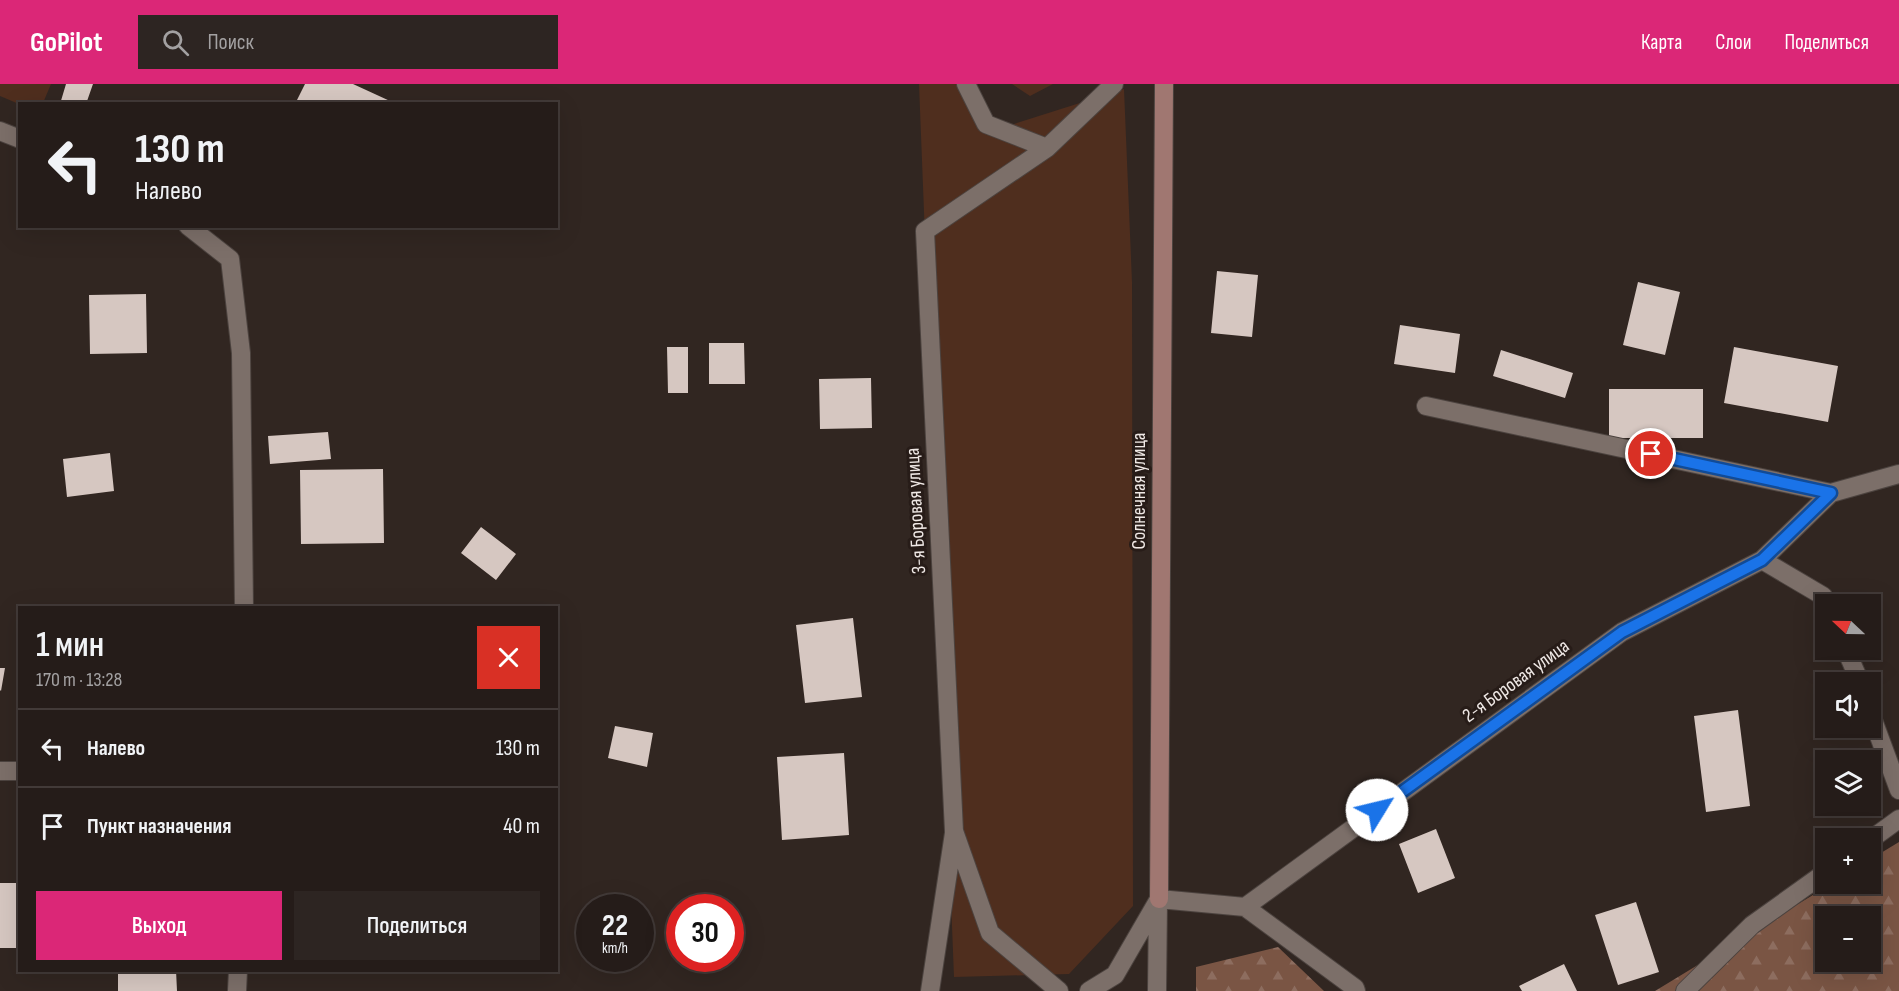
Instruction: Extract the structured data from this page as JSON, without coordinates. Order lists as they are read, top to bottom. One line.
{"streets":{"street":["Солнечная улица","3-я Боровая улица","2-я Боровая улица"]},"north":"left","page":{"header":"GoPilot","search":"Поиск","nav":["Карта","Слои","Поделиться"],"turn":["130 m","Налево"],"map_buttons":["+","−"],"heading":["1 мин","170 m · 13:28"],"list":[{"name":"Налево","value":"130 m"},{"name":"Пункт назначения","value":"40 m"}],"buttons":["Выход","Поделиться"],"speed":"22 km/h","limit":"30"}}
